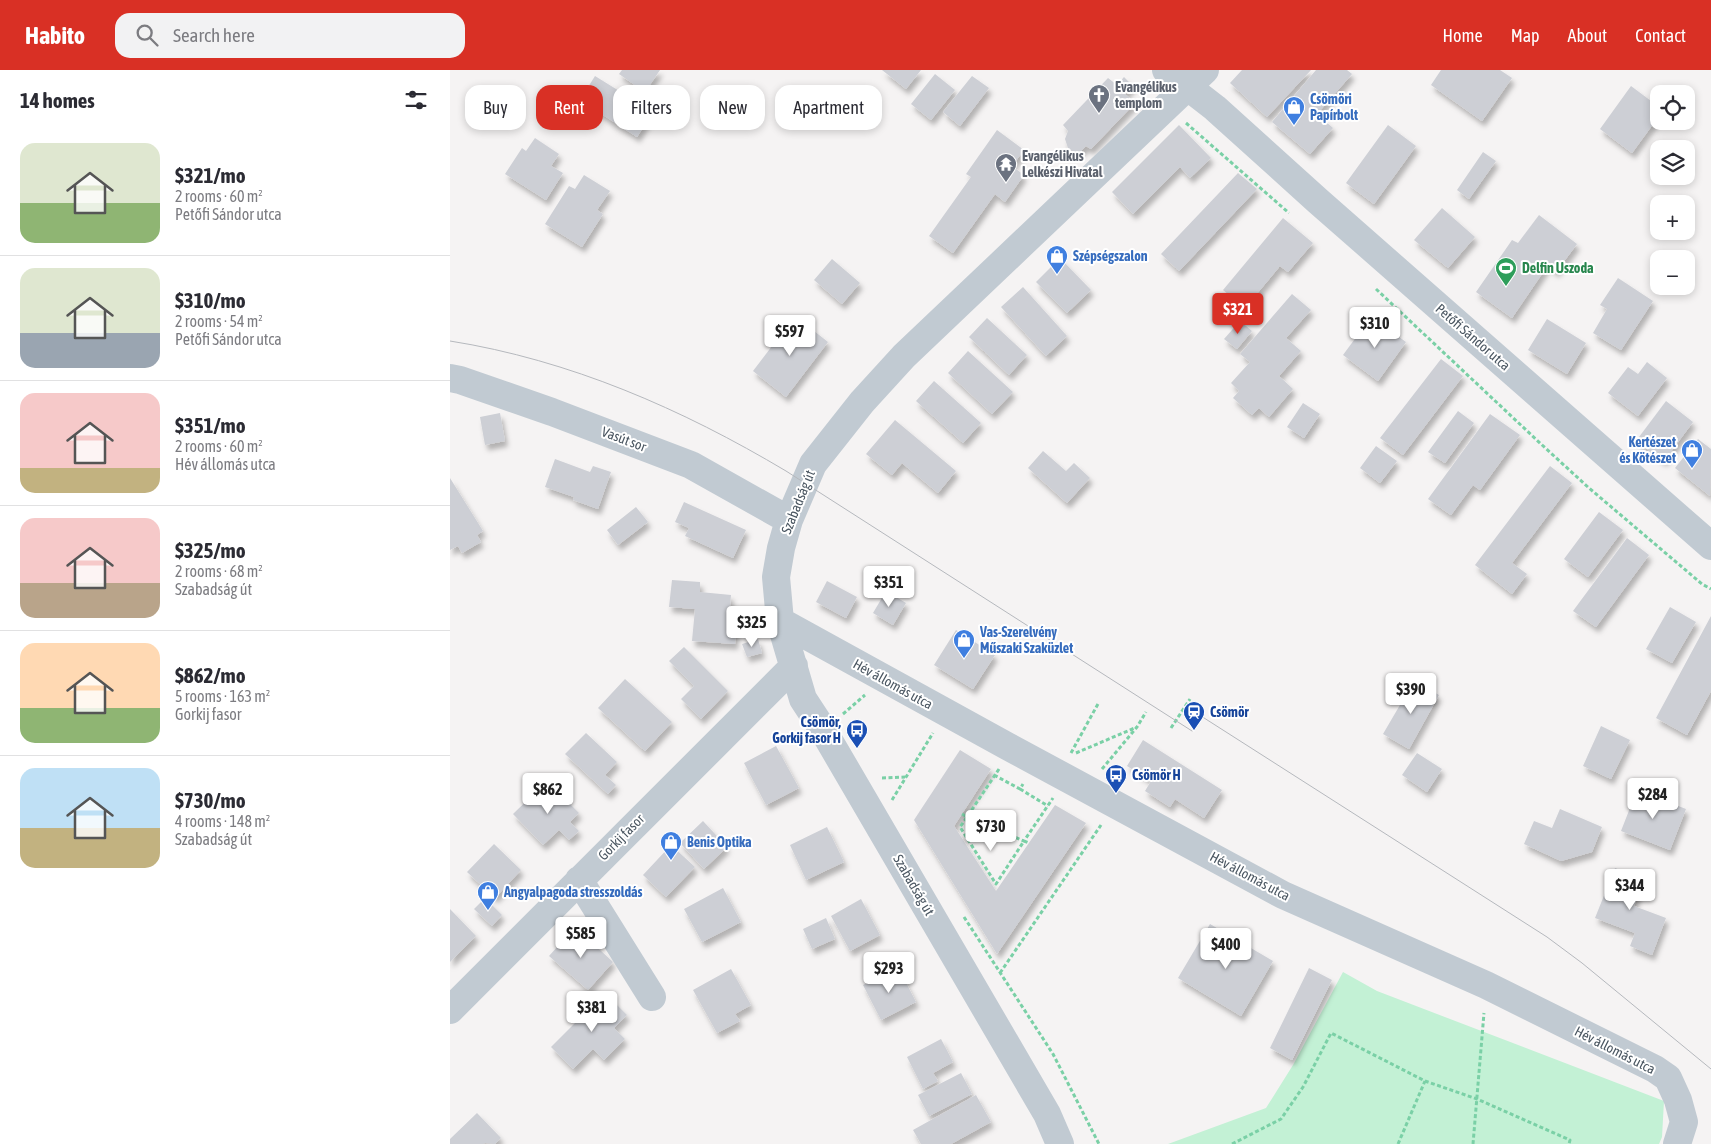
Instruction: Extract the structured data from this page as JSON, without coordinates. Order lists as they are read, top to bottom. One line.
{"streets":{"street":["Petőfi Sándor utca","Vasút sor","Szabadság út","Hév állomás utca","Gorkij fasor"]},"crossings":[["Petőfi Sándor utca","Szabadság út"],["Vasút sor","Szabadság út"],["Szabadság út","Hév állomás utca"],["Szabadság út","Gorkij fasor"]],"places":{"church":["Evangélikus templom"],"shop":["Csömöri Papírbolt","Szépségszalon","Kertészet és Kötészet","Vas-Szerelvény Műszaki Szaküzlet","Benis Optika","Angyalpagoda stresszoldás"],"temple":["Evangélikus Lelkészi Hivatal"],"sports":["Delfin Uszoda"],"station":["Csömör"],"bus stop":["Csömör, Gorkij fasor H","Csömör H"]},"page":{"header":"Habito","search":"Search here","nav":["Home","Map","About","Contact"],"heading":"14 homes","map_buttons":["+","−"],"chip":["Buy","Rent","Filters","New","Apartment"],"list":[{"name":"$321/mo","note":"2 rooms · 60 m² · Petőfi Sándor utca"},{"name":"$310/mo","note":"2 rooms · 54 m² · Petőfi Sándor utca"},{"name":"$351/mo","note":"2 rooms · 60 m² · Hév állomás utca"},{"name":"$325/mo","note":"2 rooms · 68 m² · Szabadság út"},{"name":"$862/mo","note":"5 rooms · 163 m² · Gorkij fasor"},{"name":"$730/mo","note":"4 rooms · 148 m² · Szabadság út"}],"price":["$321","$310","$597","$351","$325","$390","$862","$284","$730","$344","$585","$400","$293","$381"]}}
